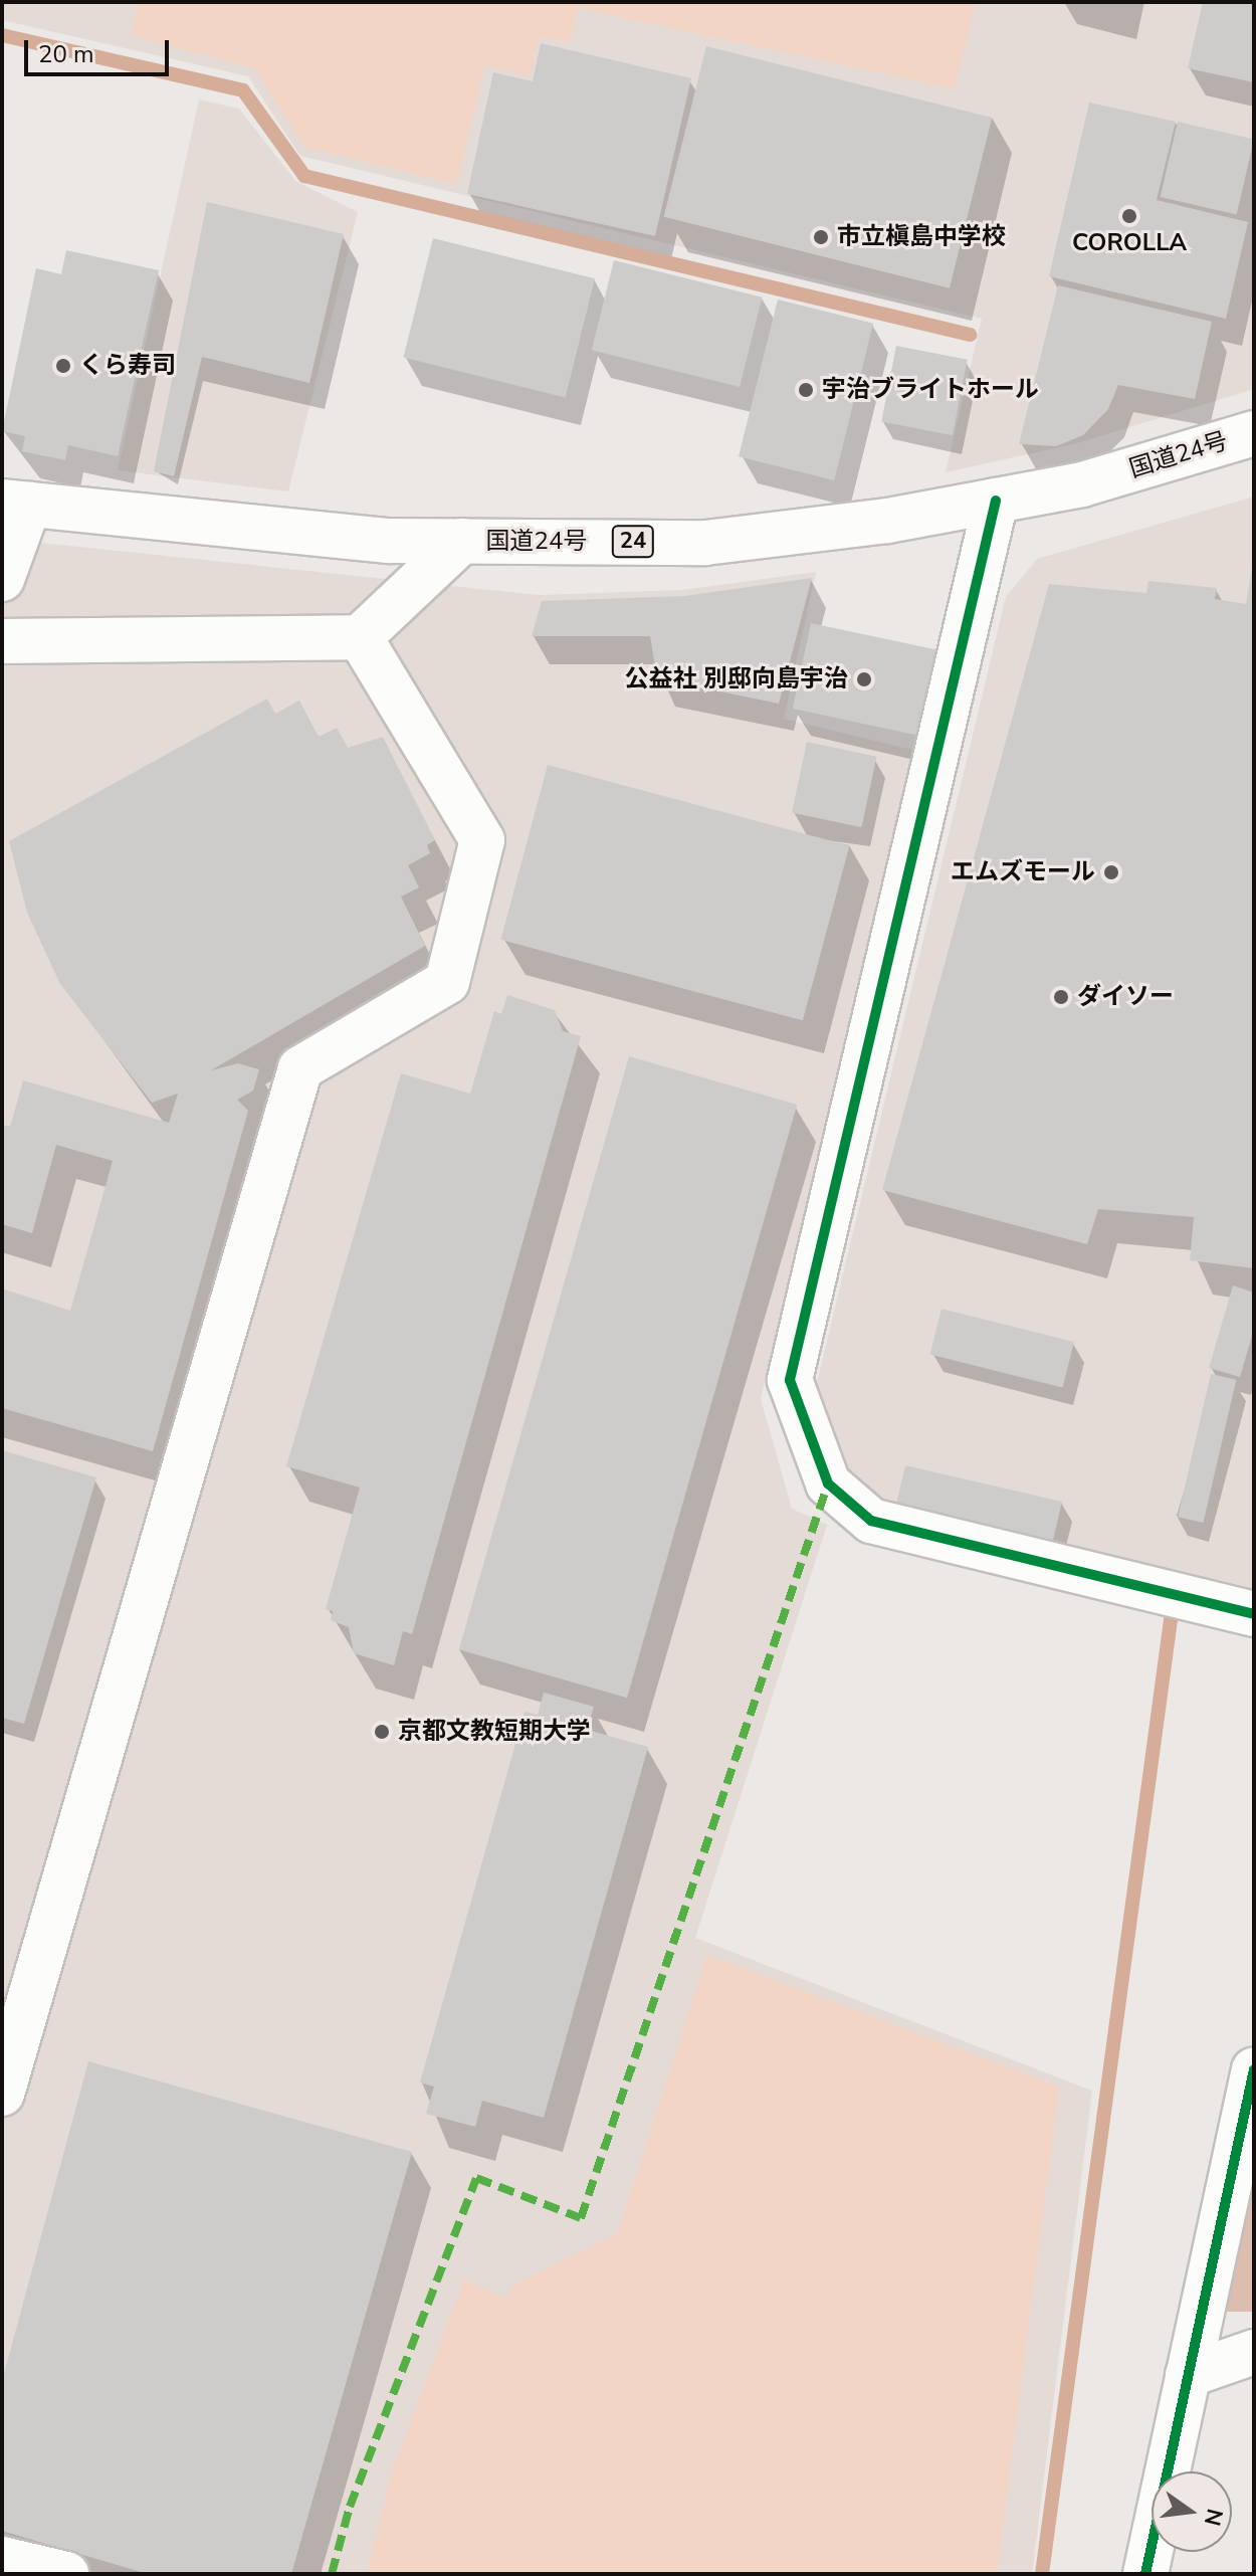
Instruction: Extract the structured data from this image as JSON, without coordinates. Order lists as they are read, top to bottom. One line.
{"streets":{"main road":["国道24号","24"]},"places":["COROLLA","市立槇島中学校","くら寿司","宇治ブライトホール","公益社 別邸向島宇治","エムズモール","ダイソー","京都文教短期大学"],"scale_bar":"20 m","north":"right"}
